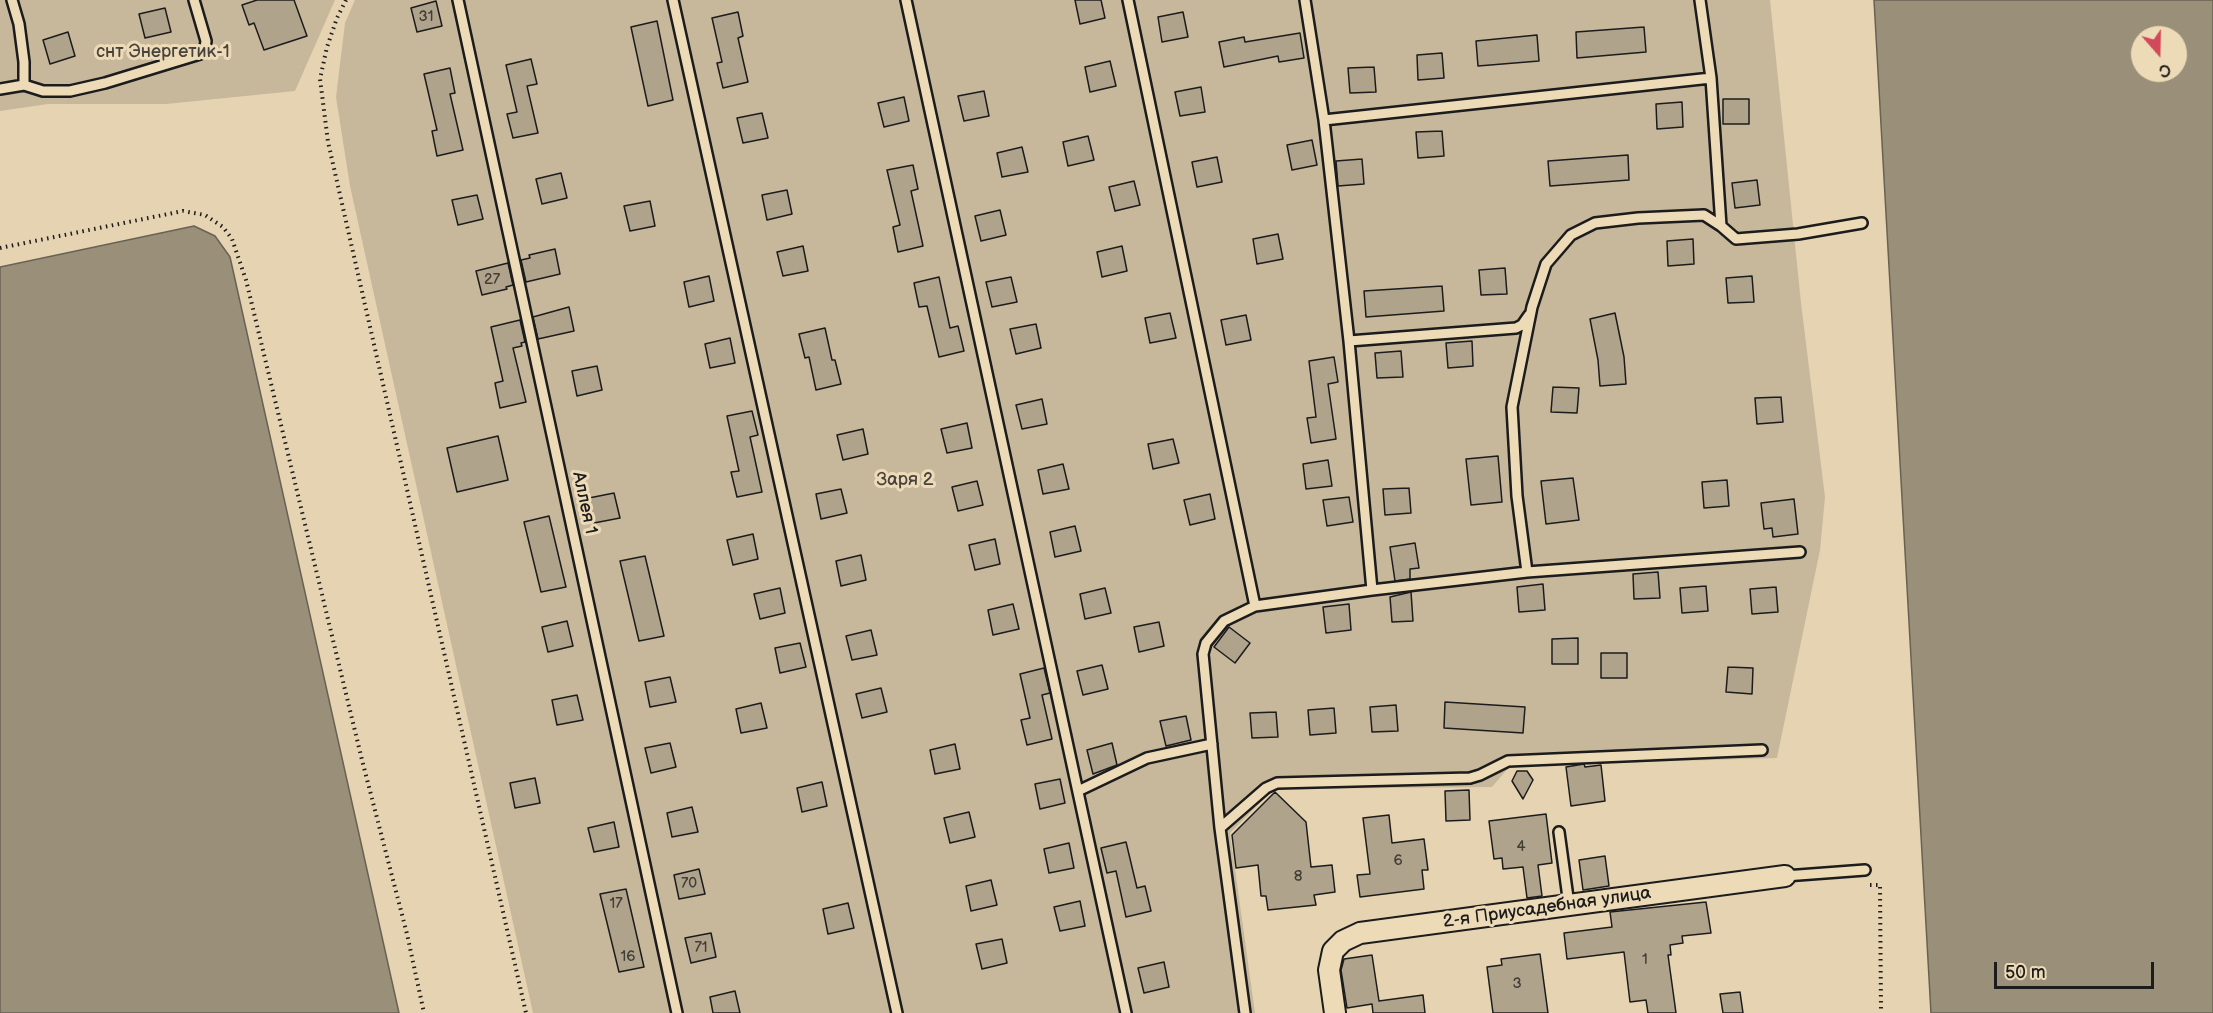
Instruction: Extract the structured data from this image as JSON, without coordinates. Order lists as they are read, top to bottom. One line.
{"streets":{"street":["2-я Приусадебная улица"],"lane":["Аллея 1"]},"parks":["снт Энергетик-1","Заря 2"],"house_numbers":["31","27","4","6","8","70","17","71","16","1","3"],"scale_bar":"50 m","north":"bottom"}
